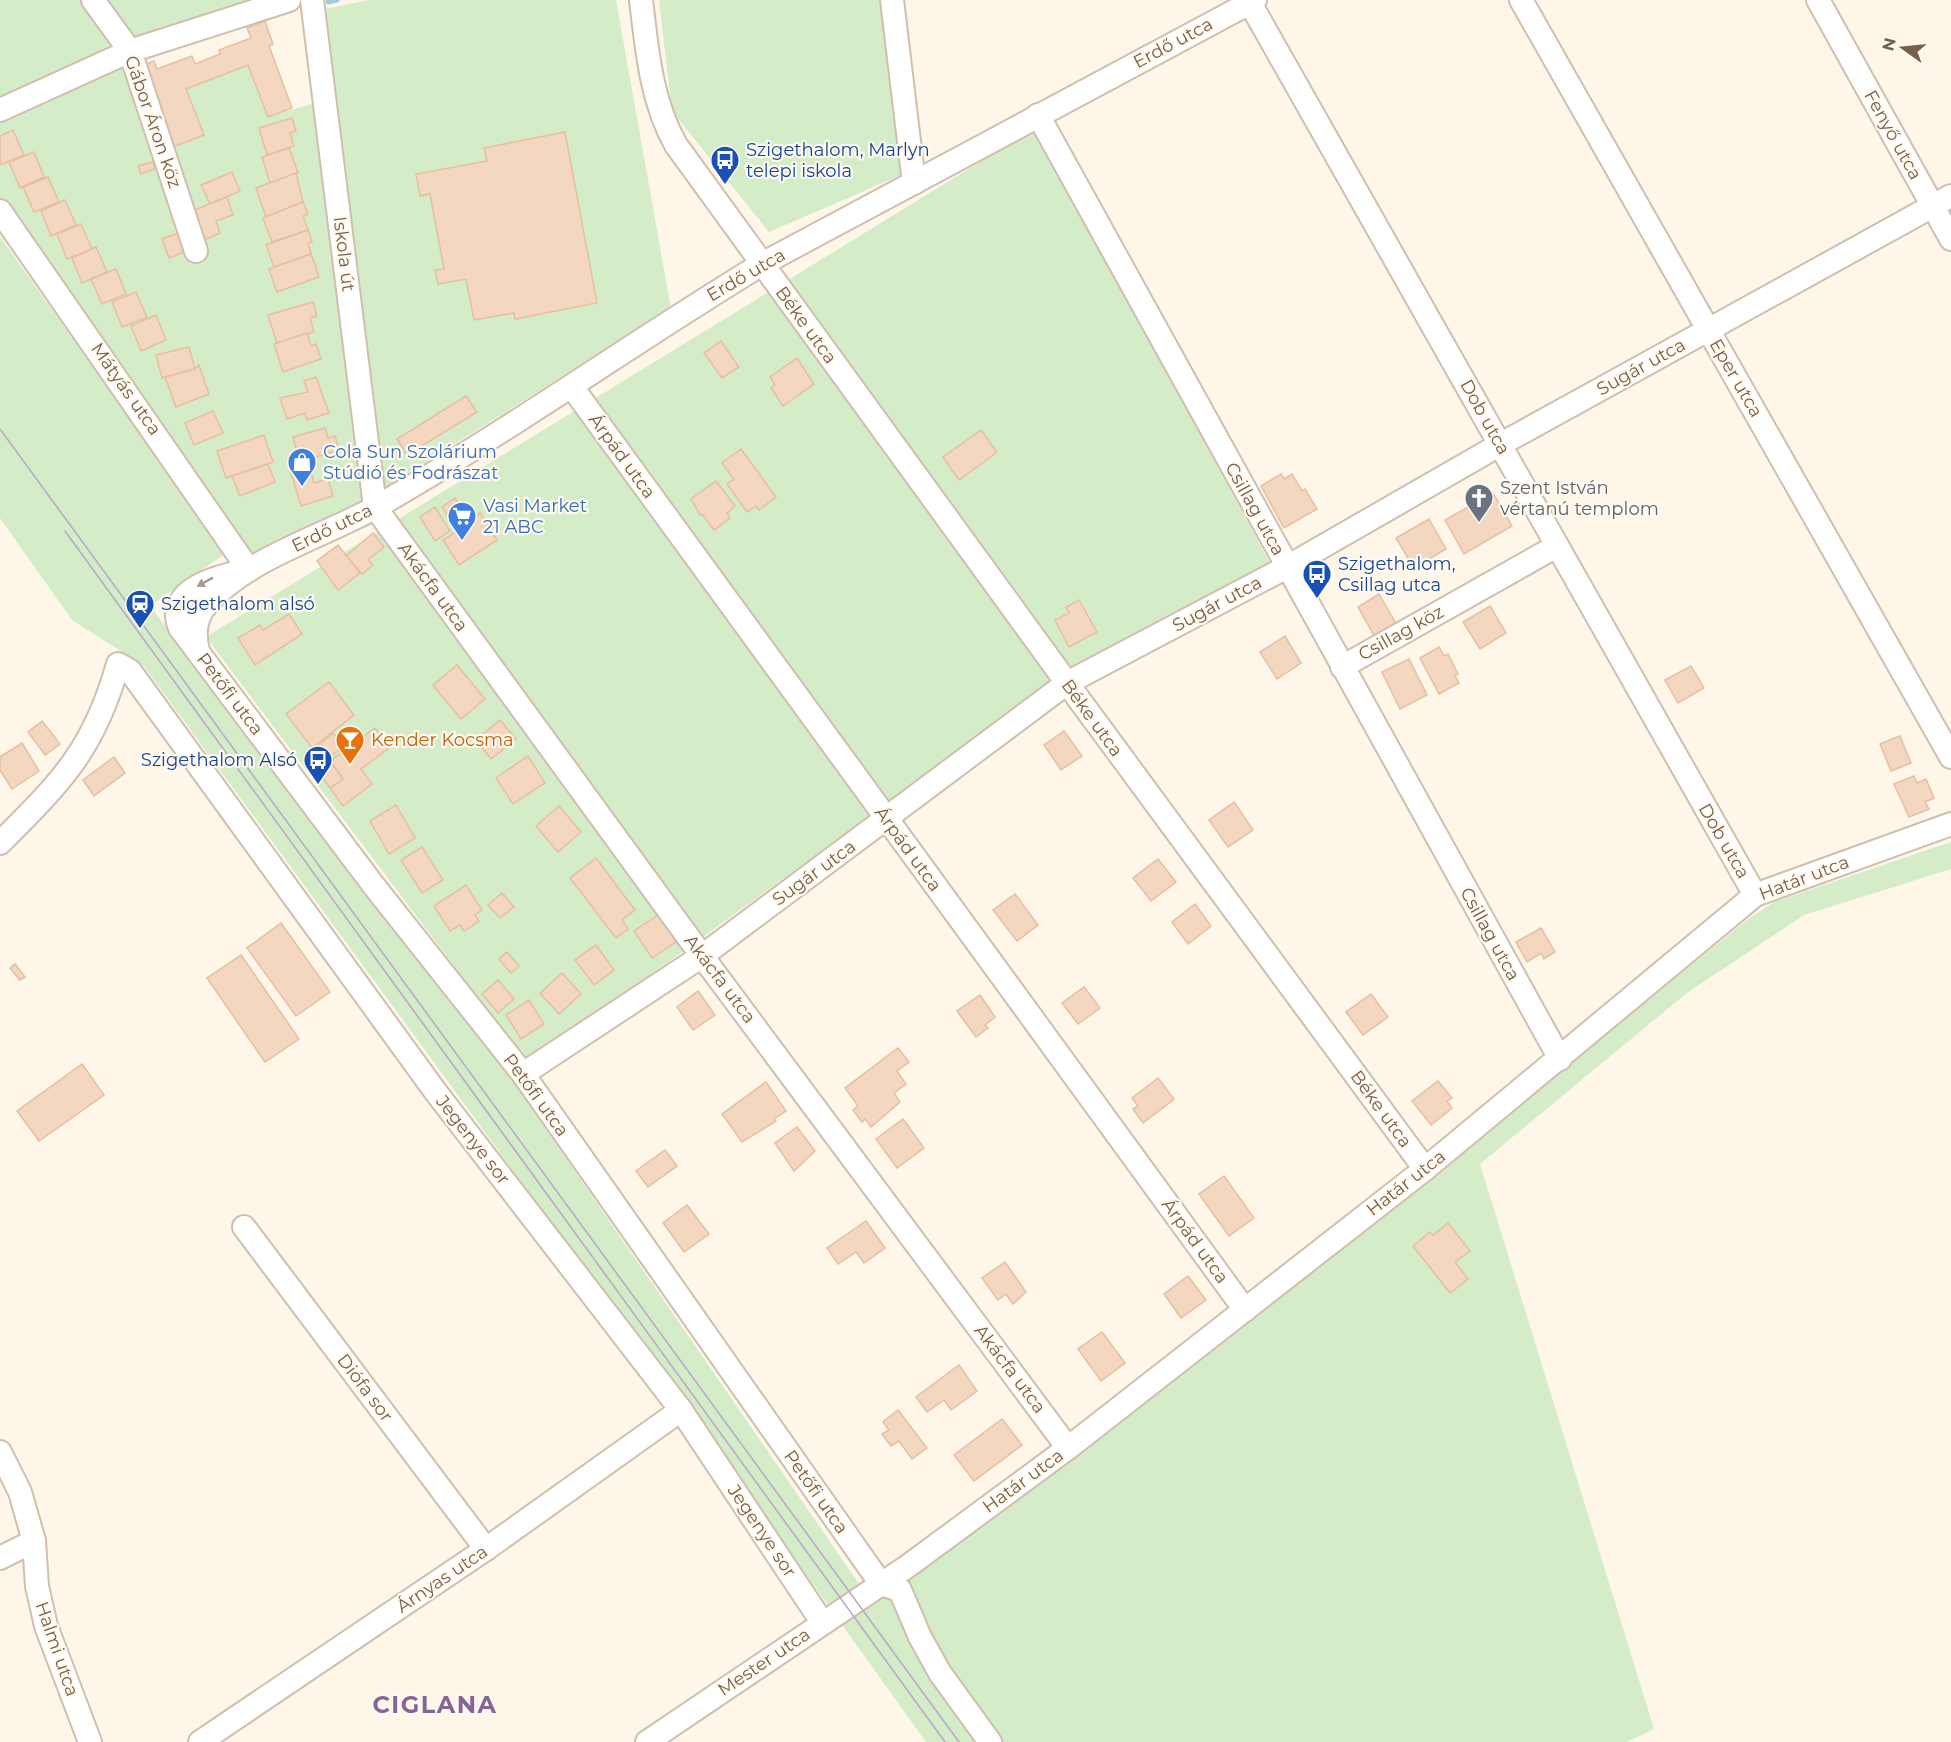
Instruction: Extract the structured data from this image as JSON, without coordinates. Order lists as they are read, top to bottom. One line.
{"streets":{"street":["Erdő utca","Gábor Áron köz","Fenyő utca","Iskola út","Béke utca","Sugár utca","Eper utca","Mátyás utca","Dob utca","Árpád utca","Csillag utca","Akácfa utca","Csillag köz","Petőfi utca","Határ utca","Jegenye sor","Diófa sor","Árnyas utca","Halmi utca","Mester utca"]},"crossings":[["Erdő utca","Iskola út"],["Erdő utca","Béke utca"],["Erdő utca","Mátyás utca"],["Erdő utca","Dob utca"],["Erdő utca","Árpád utca"],["Erdő utca","Csillag utca"],["Erdő utca","Akácfa utca"],["Erdő utca","Petőfi utca"],["Fenyő utca","Sugár utca"],["Iskola út","Akácfa utca"],["Béke utca","Sugár utca"],["Béke utca","Határ utca"],["Sugár utca","Eper utca"],["Sugár utca","Dob utca"],["Sugár utca","Árpád utca"],["Sugár utca","Csillag utca"],["Sugár utca","Akácfa utca"],["Sugár utca","Petőfi utca"],["Dob utca","Csillag köz"],["Dob utca","Határ utca"],["Árpád utca","Határ utca"],["Csillag utca","Csillag köz"],["Csillag utca","Határ utca"],["Akácfa utca","Határ utca"],["Petőfi utca","Határ utca"],["Petőfi utca","Mester utca"],["Határ utca","Mester utca"],["Jegenye sor","Árnyas utca"],["Jegenye sor","Mester utca"],["Diófa sor","Árnyas utca"]],"districts":["CIGLANA"],"places":{"bus stop":["Szigethalom, Marlyn telepi iskola","Szigethalom, Csillag utca","Szigethalom Alsó"],"shop":["Cola Sun Szolárium Stúdió és Fodrászat"],"church":["Szent István vértanú templom"],"supermarket":["Vasi Market 21 ABC"],"station":["Szigethalom alsó"],"bar":["Kender Kocsma"]},"north":"left"}
